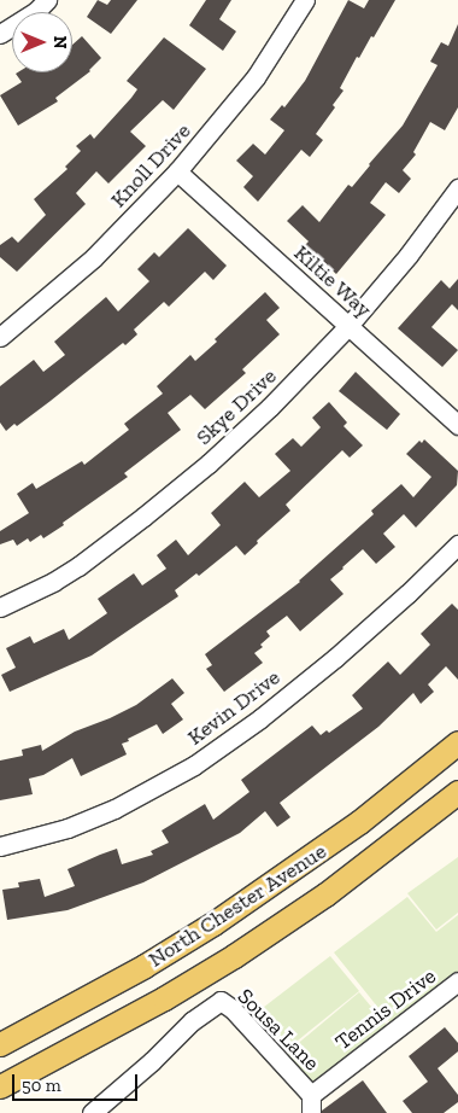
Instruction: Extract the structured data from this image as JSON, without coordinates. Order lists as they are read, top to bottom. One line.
{"streets":{"main road":["North Chester Avenue"],"street":["Knoll Drive","Kiltie Way","Skye Drive","Kevin Drive","Tennis Drive","Sousa Lane"]},"crossings":[["Knoll Drive","Kiltie Way"],["Kiltie Way","Skye Drive"],["Tennis Drive","Sousa Lane"]],"scale_bar":"50 m","north":"right"}
